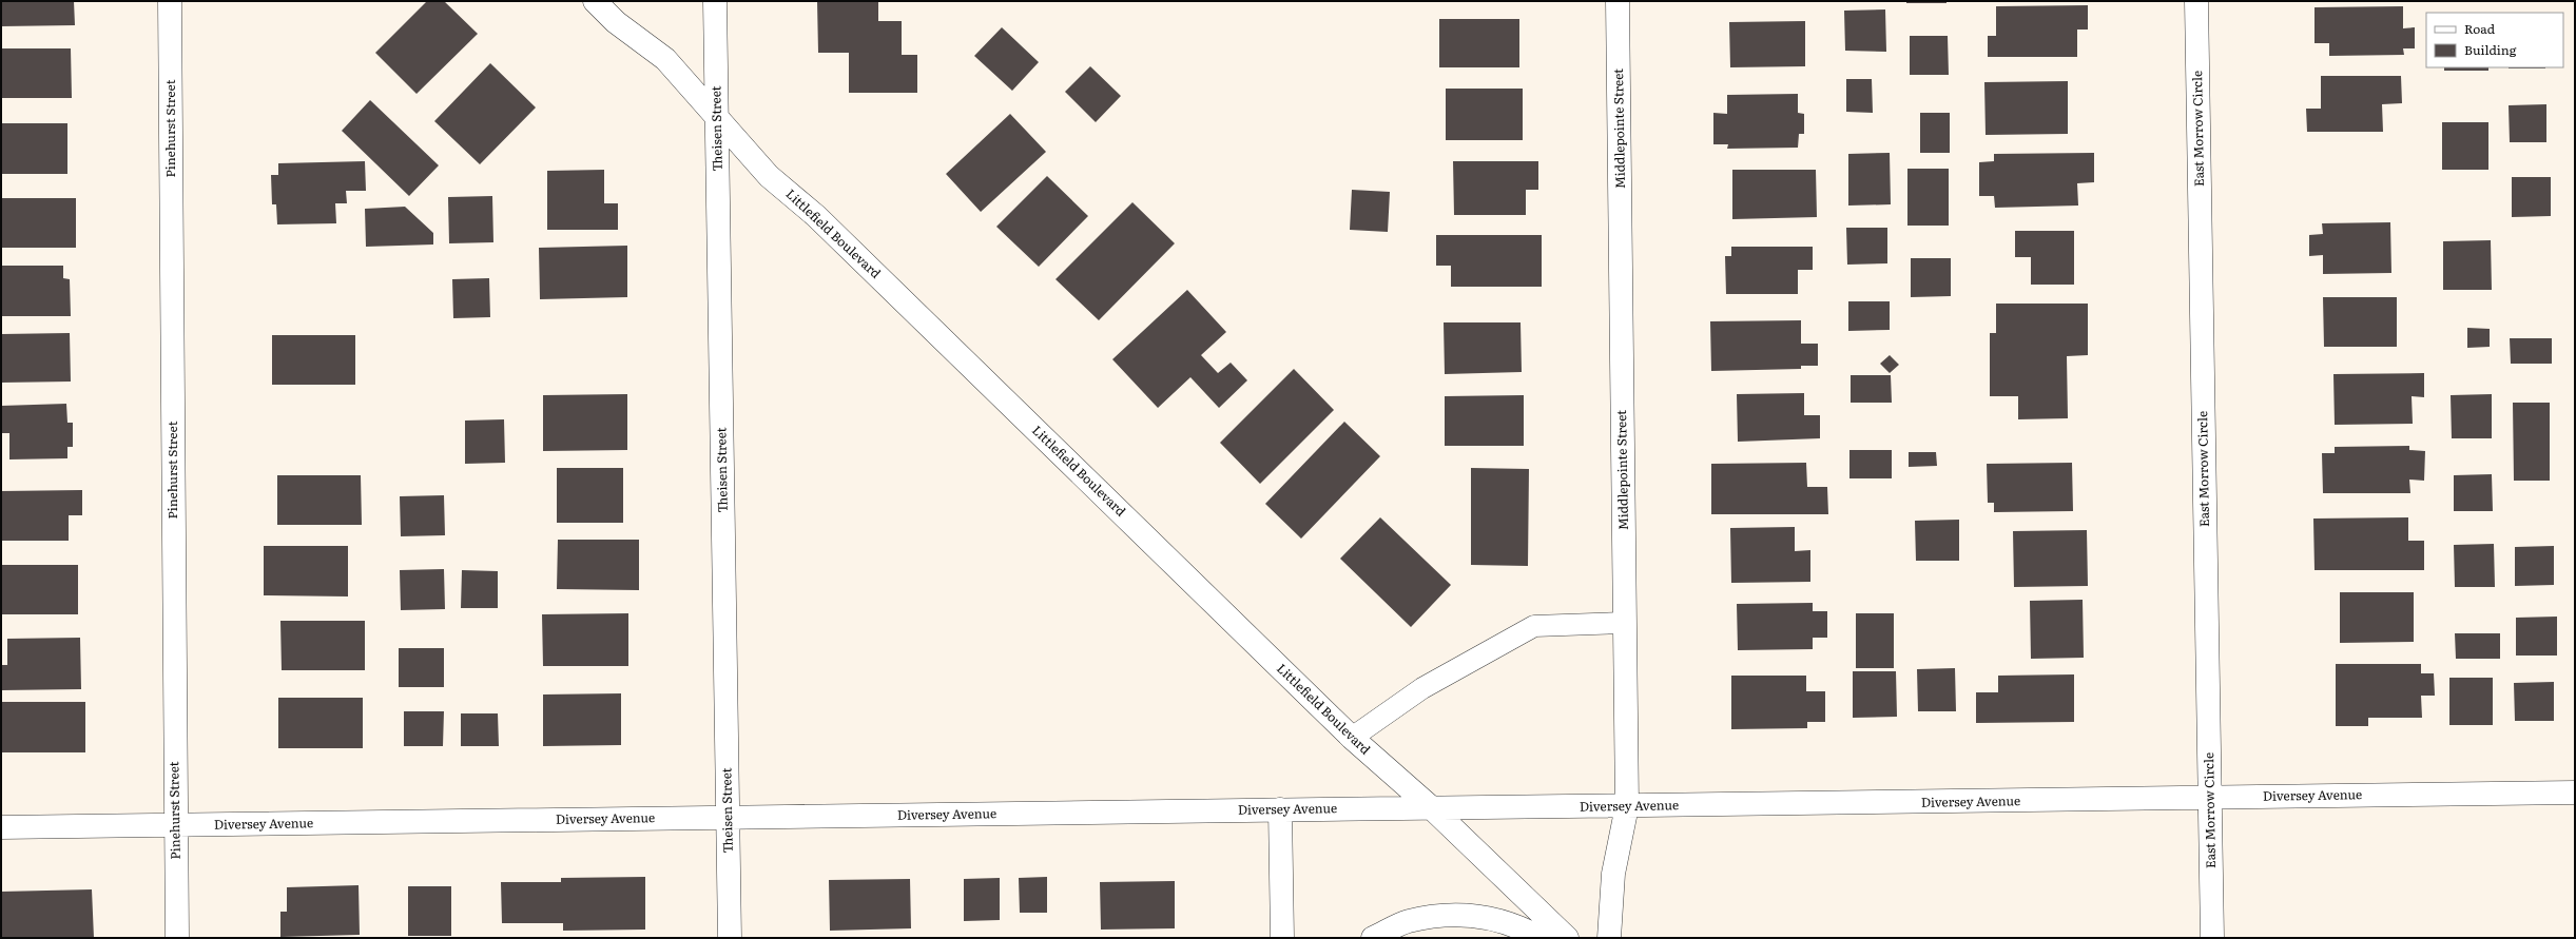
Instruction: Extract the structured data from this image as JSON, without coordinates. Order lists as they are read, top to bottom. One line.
{"streets":{"street":["Pinehurst Street","Theisen Street","Middlepointe Street","East Morrow Circle","Littlefield Boulevard","Diversey Avenue"]},"crossings":[["Pinehurst Street","Diversey Avenue"],["Theisen Street","Littlefield Boulevard"],["Theisen Street","Diversey Avenue"],["Middlepointe Street","Diversey Avenue"],["East Morrow Circle","Diversey Avenue"],["Littlefield Boulevard","Diversey Avenue"]],"legend":["Road","Building"]}
